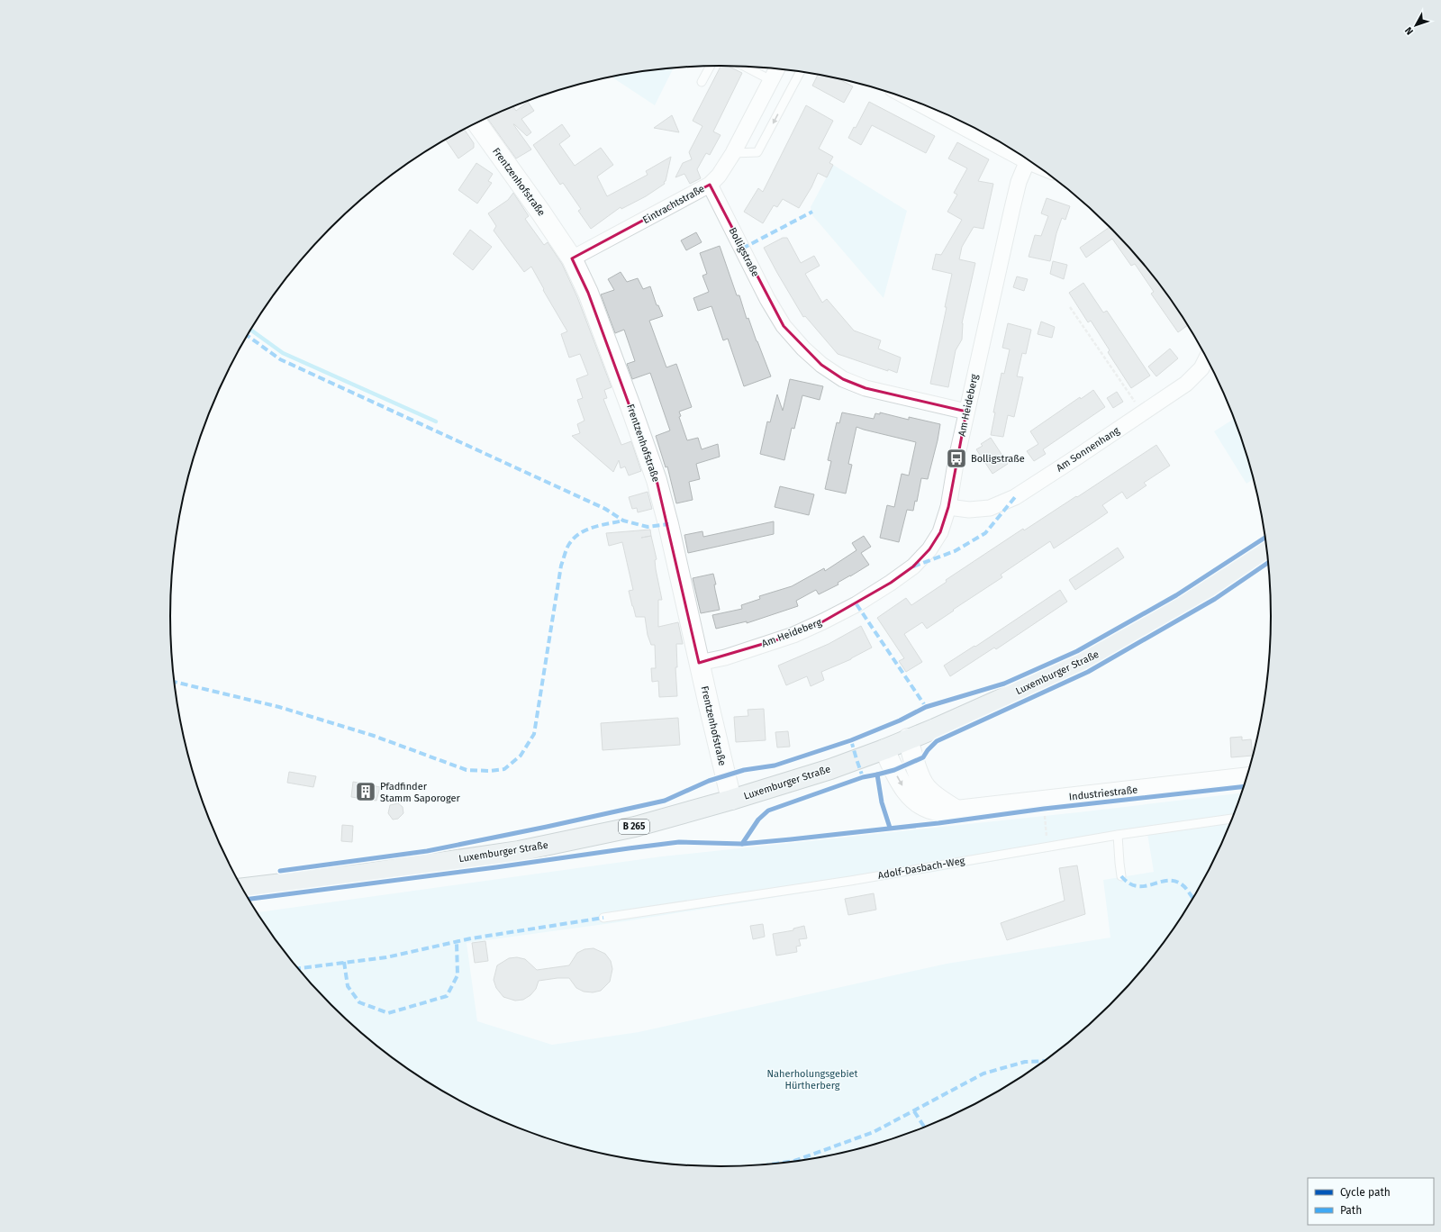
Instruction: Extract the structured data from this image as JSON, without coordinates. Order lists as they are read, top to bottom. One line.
{"streets":{"main road":["Luxemburger Straße","B 265"],"street":["Frentzenhofstraße","Eintrachtstraße","Bolligstraße","Am Heideberg","Am Sonnenhang","Industriestraße"],"lane":["Adolf-Dasbach-Weg"]},"crossings":[["Frentzenhofstraße","Eintrachtstraße"],["Frentzenhofstraße","Am Heideberg"],["Frentzenhofstraße","Luxemburger Straße"],["Eintrachtstraße","Bolligstraße"],["Bolligstraße","Am Heideberg"],["Am Heideberg","Am Sonnenhang"],["Luxemburger Straße","Industriestraße"]],"parks":["Naherholungsgebiet Hürtherberg"],"places":{"bus stop":["Bolligstraße"],"building":["Pfadfinder Stamm Saporoger"]},"legend":["Cycle path","Path"],"north":"bottom left"}
